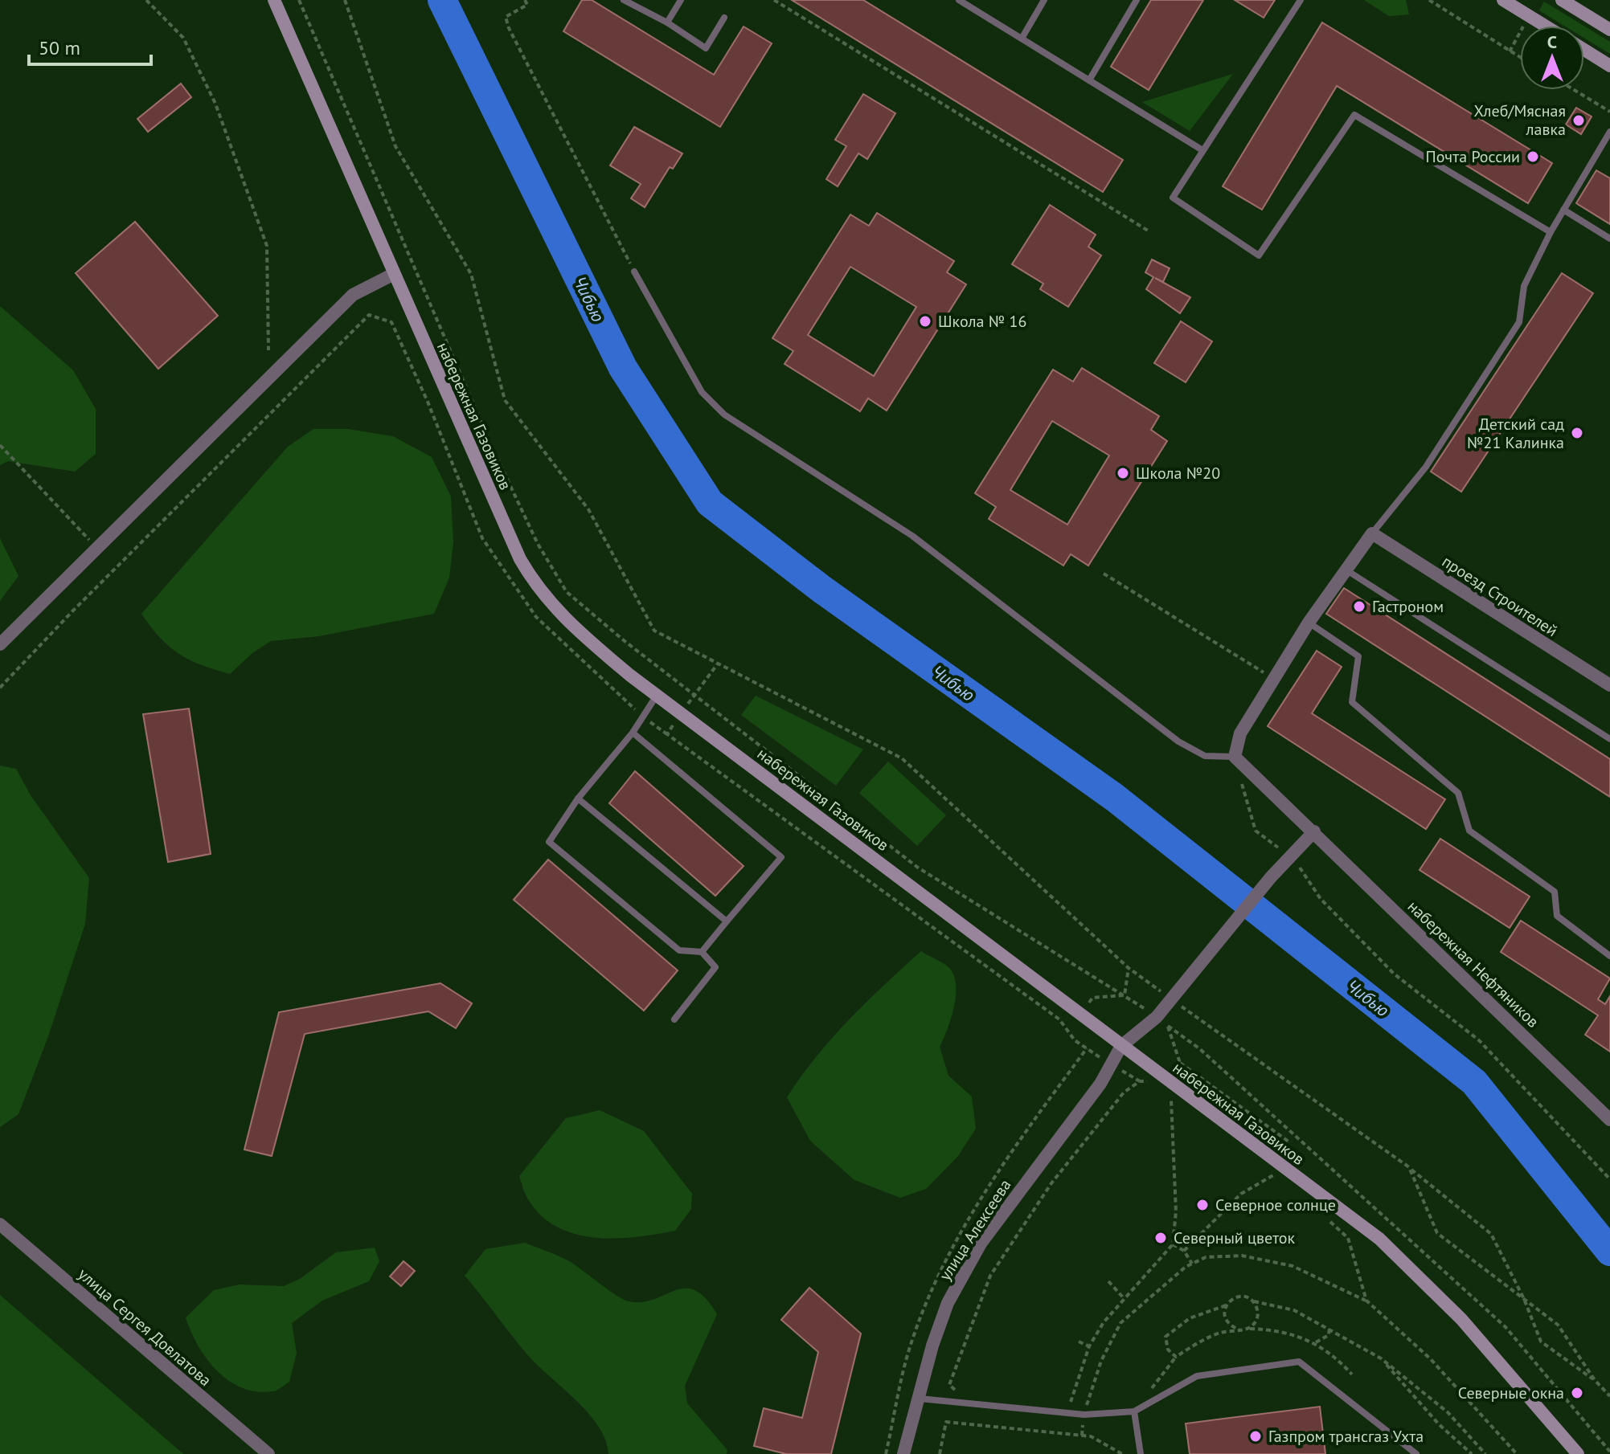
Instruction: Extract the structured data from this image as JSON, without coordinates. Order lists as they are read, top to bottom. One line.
{"streets":{"main road":["набережная Газовиков"],"street":["проезд Строителей","набережная Нефтяников","улица Алексеева","улица Сергея Довлатова"]},"crossings":[["набережная Газовиков","улица Алексеева"]],"water":["Чибью"],"places":["Хлеб/Мясная лавка","Почта России","Школа № 16","Детский сад №21 Калинка","Школа №20","Гастроном","Северное солнце","Северный цветок","Северные окна","Газпром трансгаз Ухта"],"scale_bar":"50 m","north":"top"}
